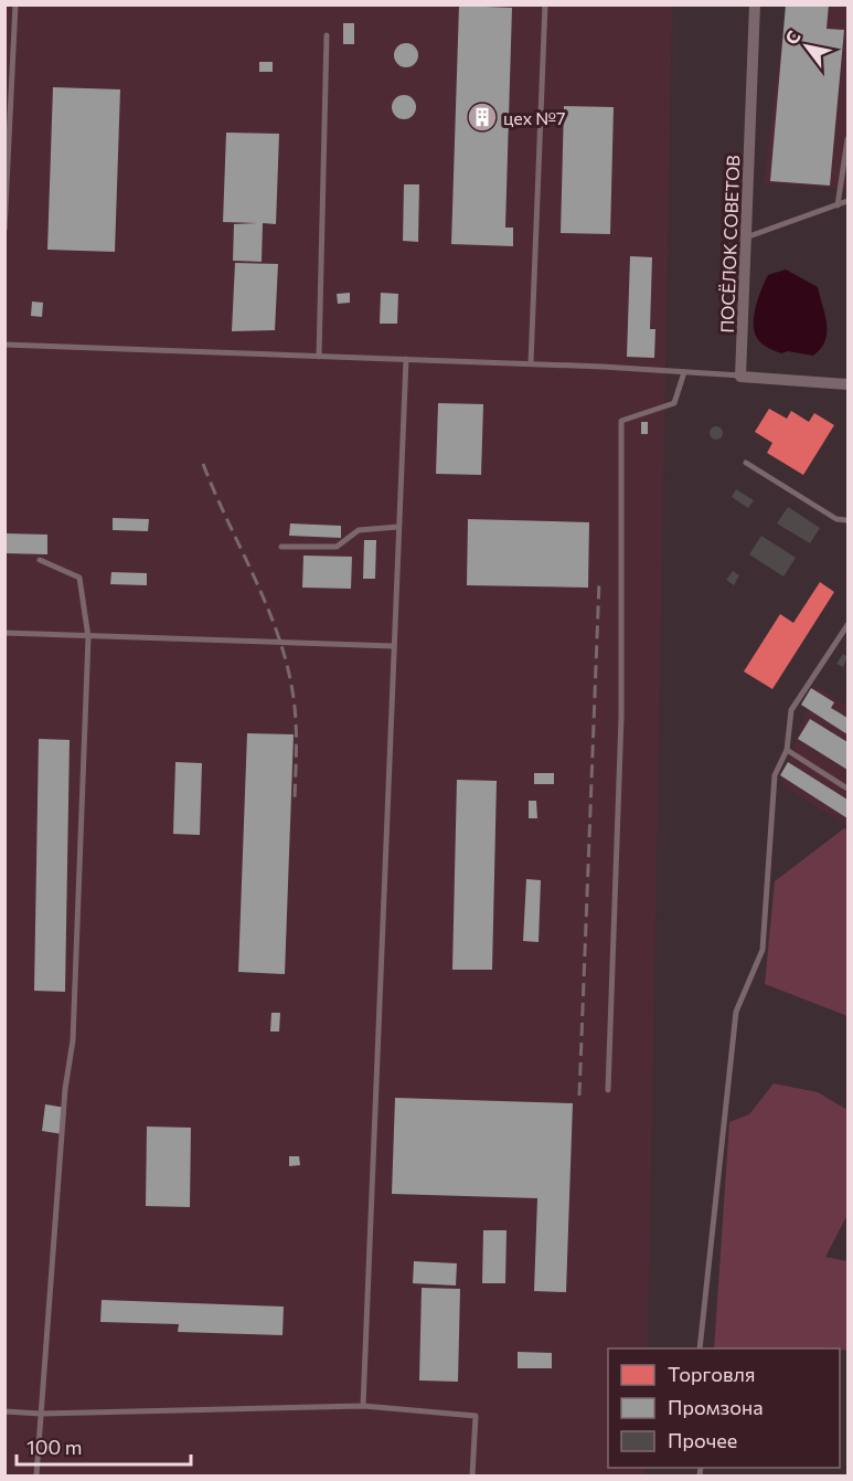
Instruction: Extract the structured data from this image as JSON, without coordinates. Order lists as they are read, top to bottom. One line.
{"streets":{"street":["ПОСЁЛОК СОВЕТОВ"]},"places":{"building":["цех №7"]},"legend":["Торговля","Промзона","Прочее"],"scale_bar":"100 m","north":"top left"}
